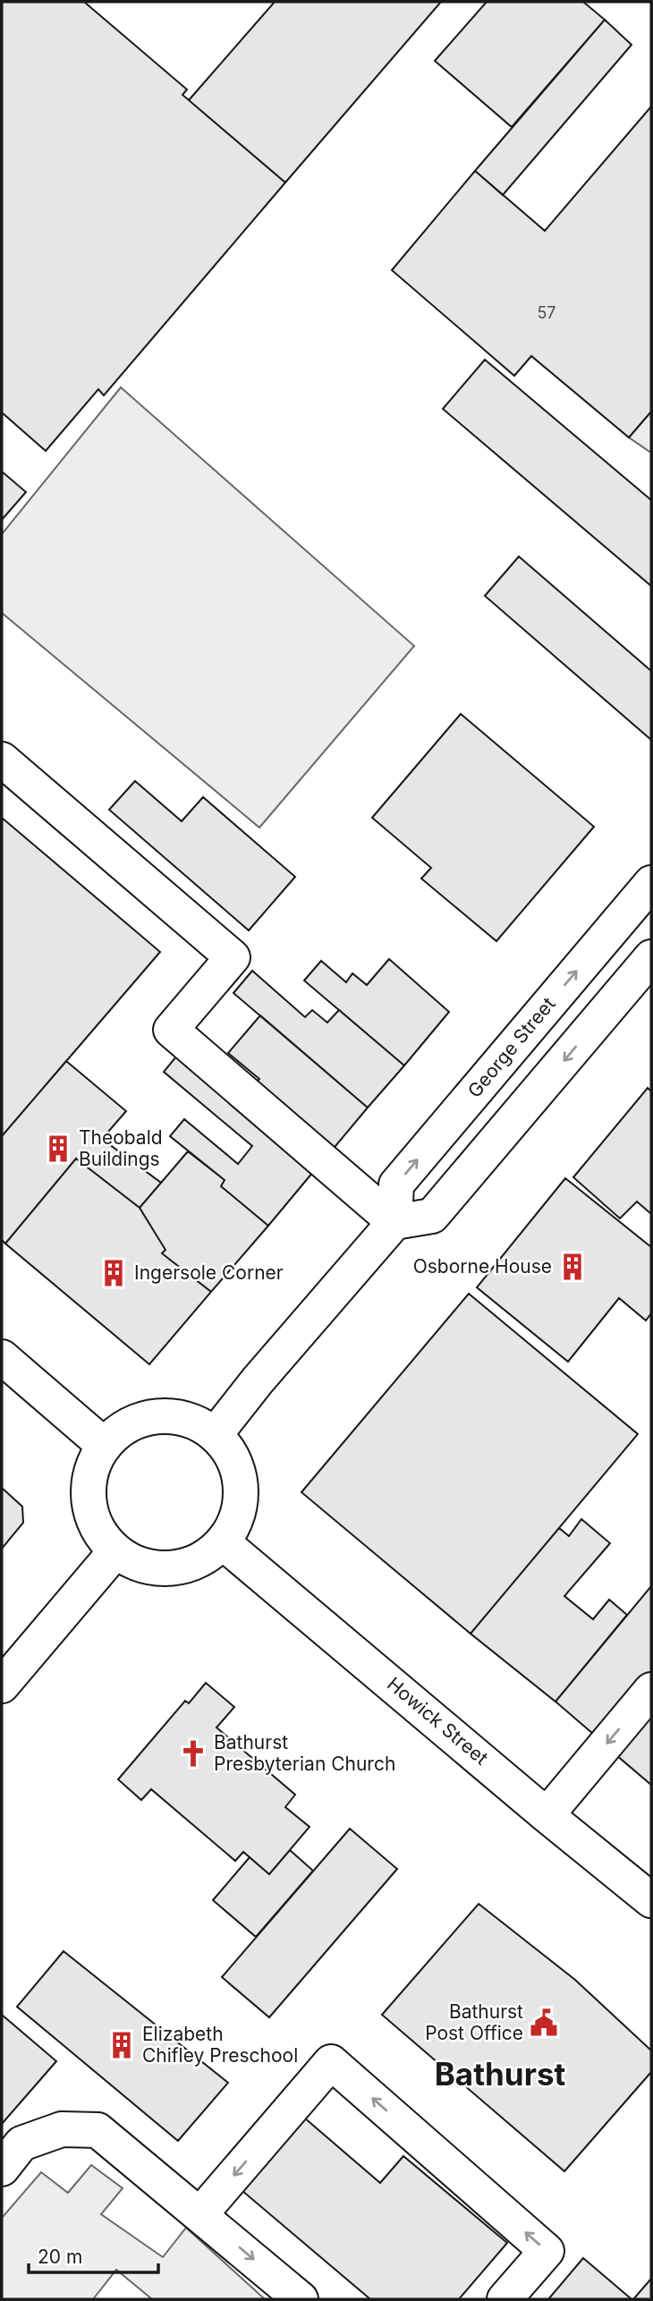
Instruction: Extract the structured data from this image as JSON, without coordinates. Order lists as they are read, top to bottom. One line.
{"streets":{"street":["George Street","Howick Street"]},"districts":["Bathurst"],"places":{"building":["Theobald Buildings","Osborne House","Ingersole Corner","Elizabeth Chifley Preschool"],"church":["Bathurst Presbyterian Church"],"public building":["Bathurst Post Office"]},"house_numbers":["57"],"scale_bar":"20 m"}
